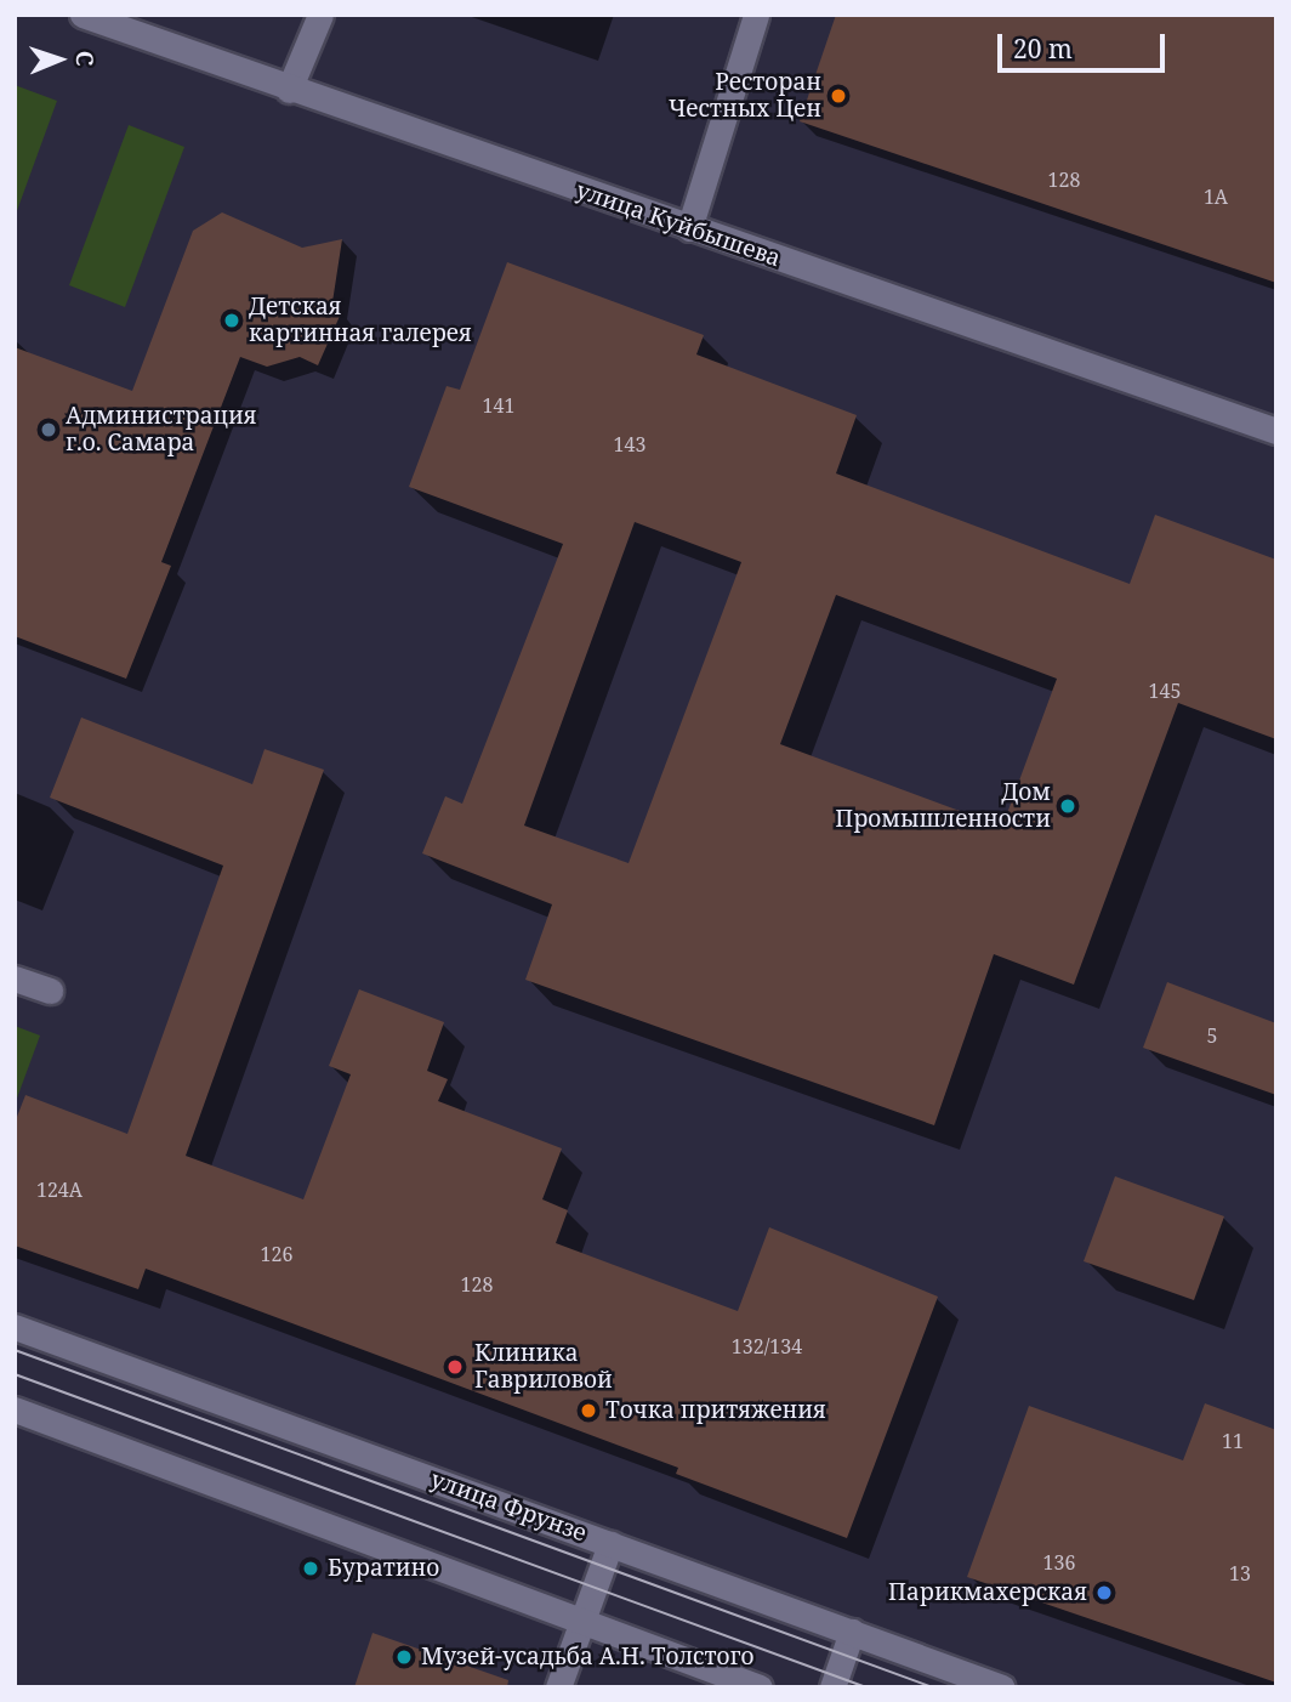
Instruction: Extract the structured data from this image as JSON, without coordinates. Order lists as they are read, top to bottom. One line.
{"streets":{"main road":["улица Куйбышева","улица Фрунзе"]},"places":["Ресторан Честных Цен","Детская картинная галерея","Администрация г.о. Самара","Дом Промышленности","Клиника Гавриловой","Точка притяжения","Буратино","Парикмахерская","Музей-усадьба А.Н. Толстого"],"house_numbers":["128","1А","141","143","145","5","124А","126","128","132/134","11","136","13"],"scale_bar":"20 m","north":"right"}
